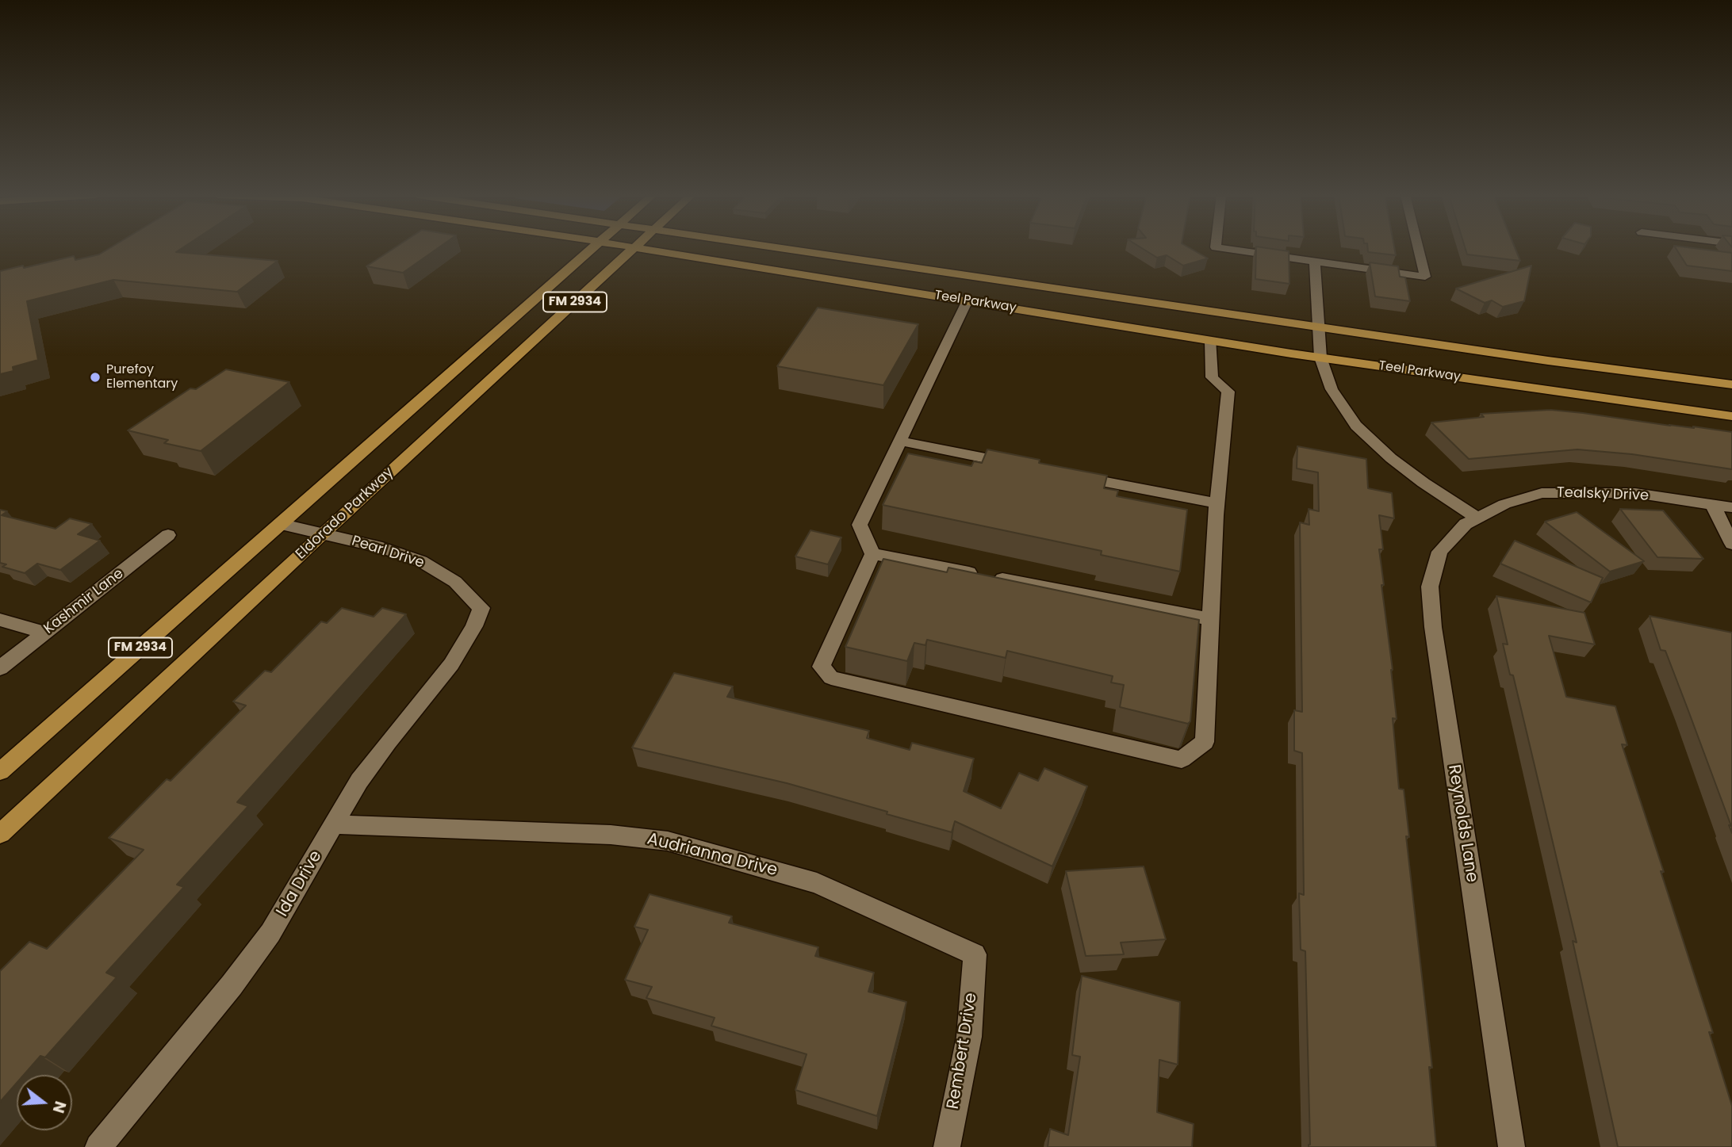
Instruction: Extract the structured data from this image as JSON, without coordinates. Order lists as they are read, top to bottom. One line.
{"streets":{"main road":["FM 2934","Teel Parkway","Eldorado Parkway"],"street":["Tealsky Drive","Pearl Drive","Kashmir Lane","Reynolds Lane","Audrianna Drive","Ida Drive","Rembert Drive"]},"crossings":[["FM 2934","Pearl Drive"],["Tealsky Drive","Reynolds Lane"],["Eldorado Parkway","Pearl Drive"],["Pearl Drive","Ida Drive"],["Audrianna Drive","Ida Drive"],["Audrianna Drive","Rembert Drive"]],"places":["Purefoy Elementary"],"north":"right"}
